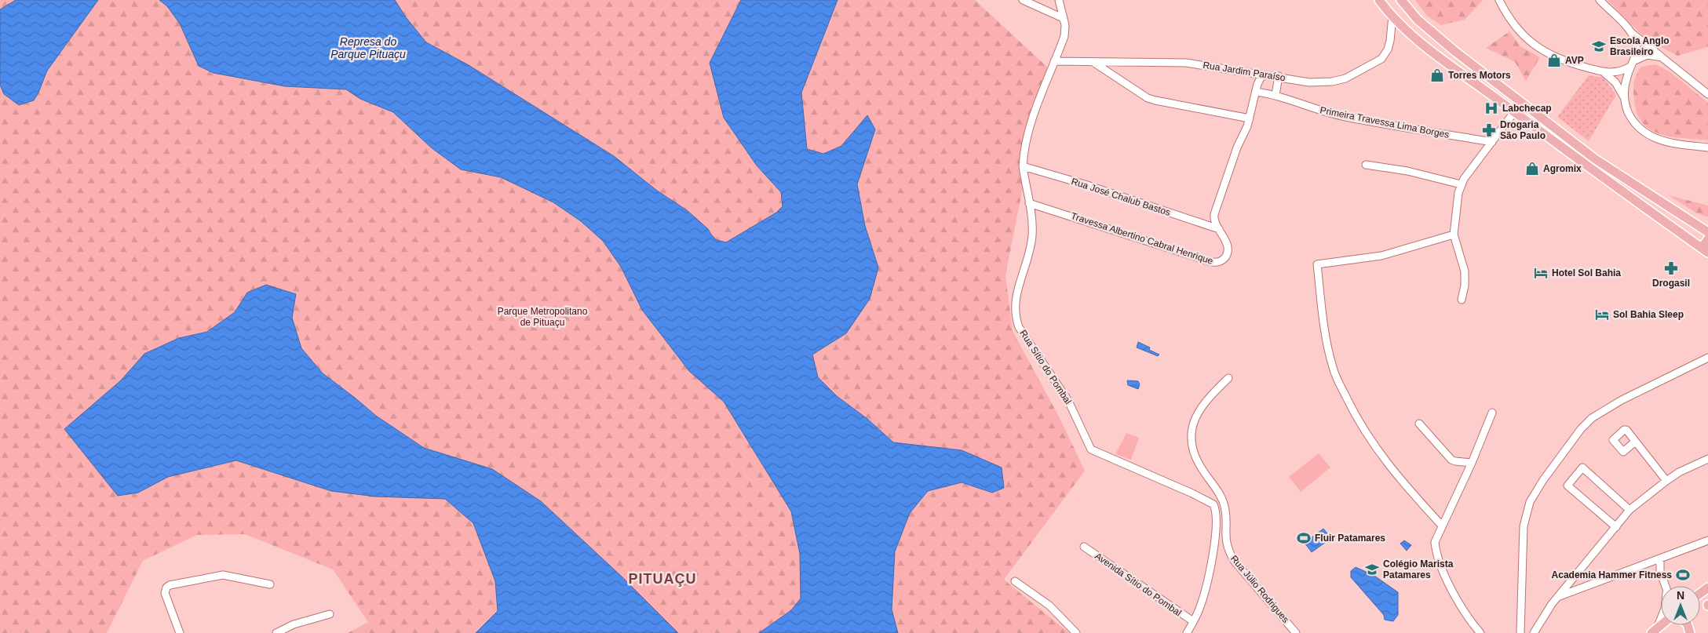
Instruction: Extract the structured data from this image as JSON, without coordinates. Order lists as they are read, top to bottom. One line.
{"streets":{"street":["Rua Jardim Paraíso","Primeira Travessa Lima Borges","Rua José Chalub Bastos","Travessa Albertino Cabral Henrique","Rua Sítio do Pombal","Avenida Sítio do Pombal","Rua Júlio Rodrigues"]},"crossings":[["Rua Jardim Paraíso","Rua Sítio do Pombal"],["Rua José Chalub Bastos","Travessa Albertino Cabral Henrique"],["Rua José Chalub Bastos","Rua Sítio do Pombal"],["Travessa Albertino Cabral Henrique","Rua Sítio do Pombal"],["Rua Sítio do Pombal","Avenida Sítio do Pombal"]],"districts":["PITUAÇU"],"water":["Represa do Parque Pituaçu"],"parks":["Parque Metropolitano de Pituaçu"],"places":{"school or university":["Escola Anglo Brasileiro","Colégio Marista Patamares"],"shop":["AVP","Torres Motors","Agromix"],"hospital":["Labchecap"],"pharmacy":["Drogaria São Paulo","Drogasil"],"hotel":["Hotel Sol Bahia","Sol Bahia Sleep"],"sports":["Fluir Patamares","Academia Hammer Fitness"]},"north":"top"}
